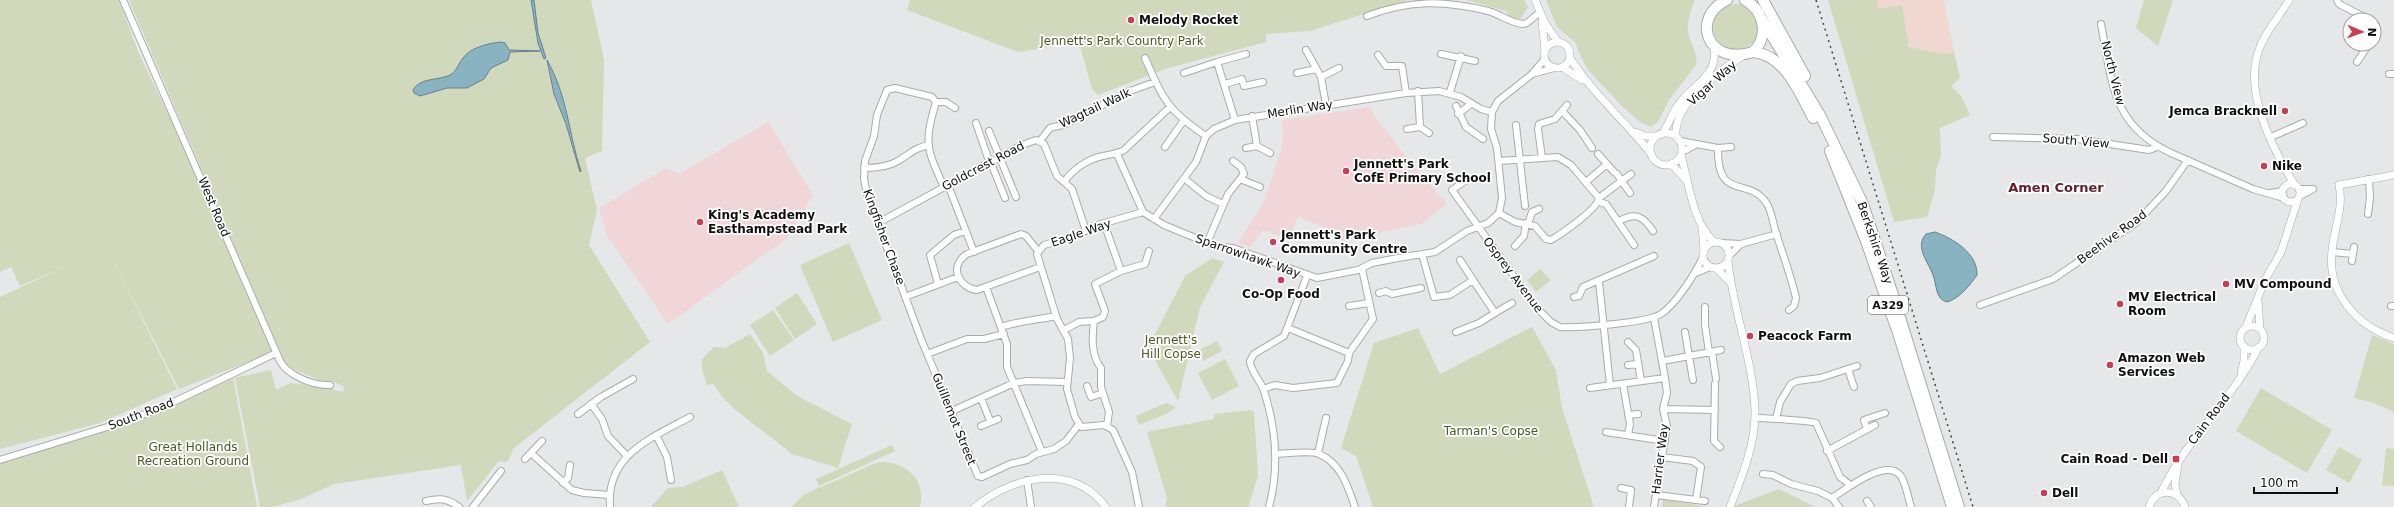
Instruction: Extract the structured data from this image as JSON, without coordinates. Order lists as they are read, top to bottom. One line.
{"streets":{"highway":["Berkshire Way","A329"],"street":["North View","Vigar Way","Wagtail Walk","Merlin Way","South View","Goldcrest Road","West Road","Eagle Way","Kingfisher Chase","Beehive Road","Sparrowhawk Way","Osprey Avenue","South Road","Guillemot Street","Cain Road","Harrier Way"]},"crossings":[["North View","South View"],["North View","Beehive Road"],["Vigar Way","Berkshire Way"],["Vigar Way","A329"],["Wagtail Walk","Goldcrest Road"],["Goldcrest Road","Eagle Way"],["Goldcrest Road","Kingfisher Chase"],["West Road","South Road"],["Eagle Way","Sparrowhawk Way"],["Eagle Way","Guillemot Street"],["Kingfisher Chase","Guillemot Street"],["Berkshire Way","A329"],["Sparrowhawk Way","Osprey Avenue"],["Osprey Avenue","Harrier Way"]],"districts":["Amen Corner"],"parks":["Jennett's Park Country Park","Jennett's Hill Copse","Tarman's Copse","Great Hollands Recreation Ground"],"places":{"other":["Melody Rocket","Jemca Bracknell","Nike","Jennett's Park CofE Primary School","King's Academy Easthampstead Park","Jennett's Park Community Centre","Co-Op Food","MV Compound","MV Electrical Room","Peacock Farm","Amazon Web Services","Dell"],"transit":["Cain Road - Dell"]},"scale_bar":"100 m","north":"right"}
